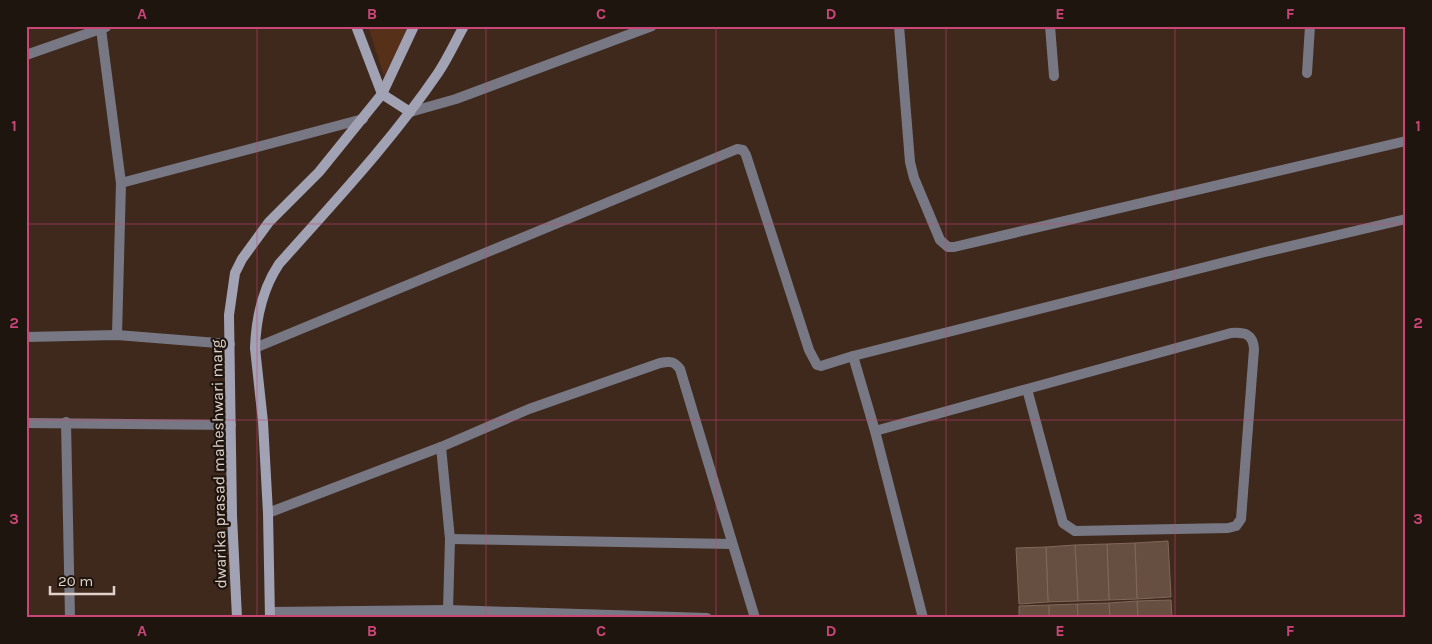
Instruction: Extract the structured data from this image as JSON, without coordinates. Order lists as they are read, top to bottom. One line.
{"streets":{"street":["dwarika prasad maheshwari marg"]},"scale_bar":"20 m","grid":{"columns":["A","B","C","D","E","F"],"rows":["1","2","3"]}}
